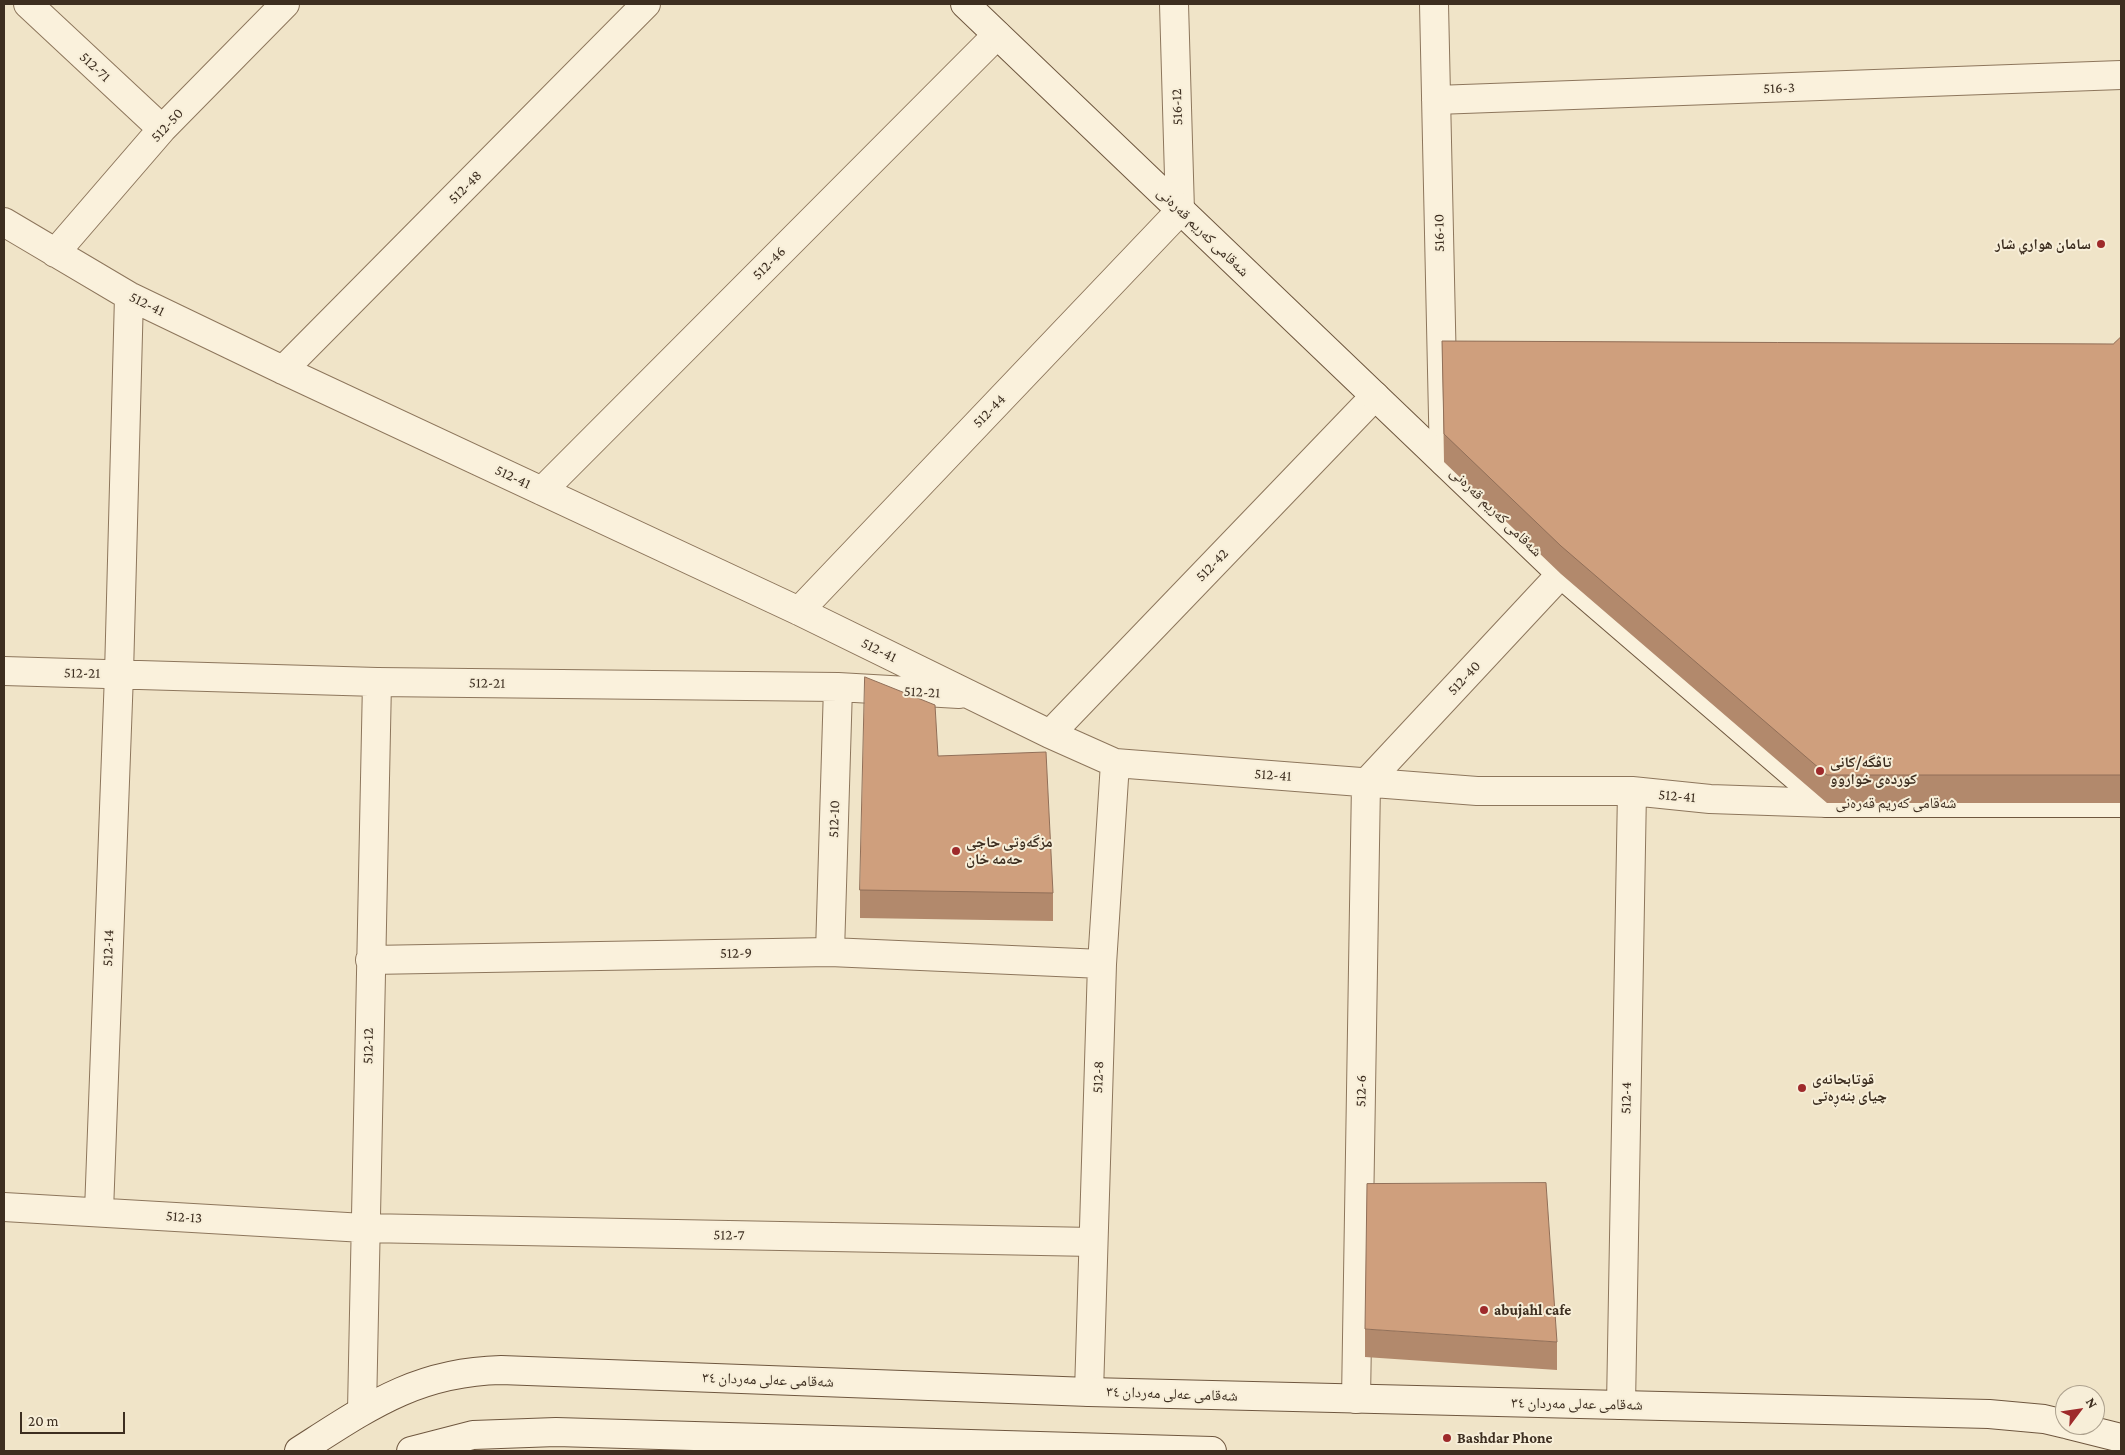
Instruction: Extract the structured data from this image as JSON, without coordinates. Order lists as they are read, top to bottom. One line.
{"streets":{"street":["512-71","516-3","516-12","512-50","512-48","شەقامی کەریم قەرەنی","516-10","512-46","512-41","512-44","512-42","512-21","512-40","512-10","512-14","512-9","512-12","512-8","512-6","512-4","512-13","512-7","شەقامی عەلی مەردان ٣٤"]},"crossings":[["512-71","512-50"],["516-3","516-10"],["516-12","شەقامی کەریم قەرەنی"],["516-12","512-44"],["512-50","512-41"],["512-48","512-41"],["شەقامی کەریم قەرەنی","516-10"],["شەقامی کەریم قەرەنی","512-46"],["شەقامی کەریم قەرەنی","512-41"],["شەقامی کەریم قەرەنی","512-44"],["شەقامی کەریم قەرەنی","512-42"],["شەقامی کەریم قەرەنی","512-40"],["512-46","512-41"],["512-41","512-44"],["512-41","512-42"],["512-41","512-21"],["512-41","512-40"],["512-41","512-14"],["512-41","512-8"],["512-41","512-6"],["512-41","512-4"],["512-21","512-10"],["512-21","512-14"],["512-21","512-12"],["512-40","512-6"],["512-10","512-9"],["512-14","512-13"],["512-9","512-12"],["512-9","512-8"],["512-12","512-13"],["512-12","512-7"],["512-12","شەقامی عەلی مەردان ٣٤"],["512-8","512-7"],["512-8","شەقامی عەلی مەردان ٣٤"],["512-6","شەقامی عەلی مەردان ٣٤"],["512-4","شەقامی عەلی مەردان ٣٤"],["512-13","512-7"]],"places":["سامان هواري شار","تاڤگە/کانی کوردەی خواروو","مزگەوتی حاجی حەمە خان","قوتابحانەی چیای بنەڕەتی","abujahl cafe","Bashdar Phone"],"scale_bar":"20 m","north":"top right"}
